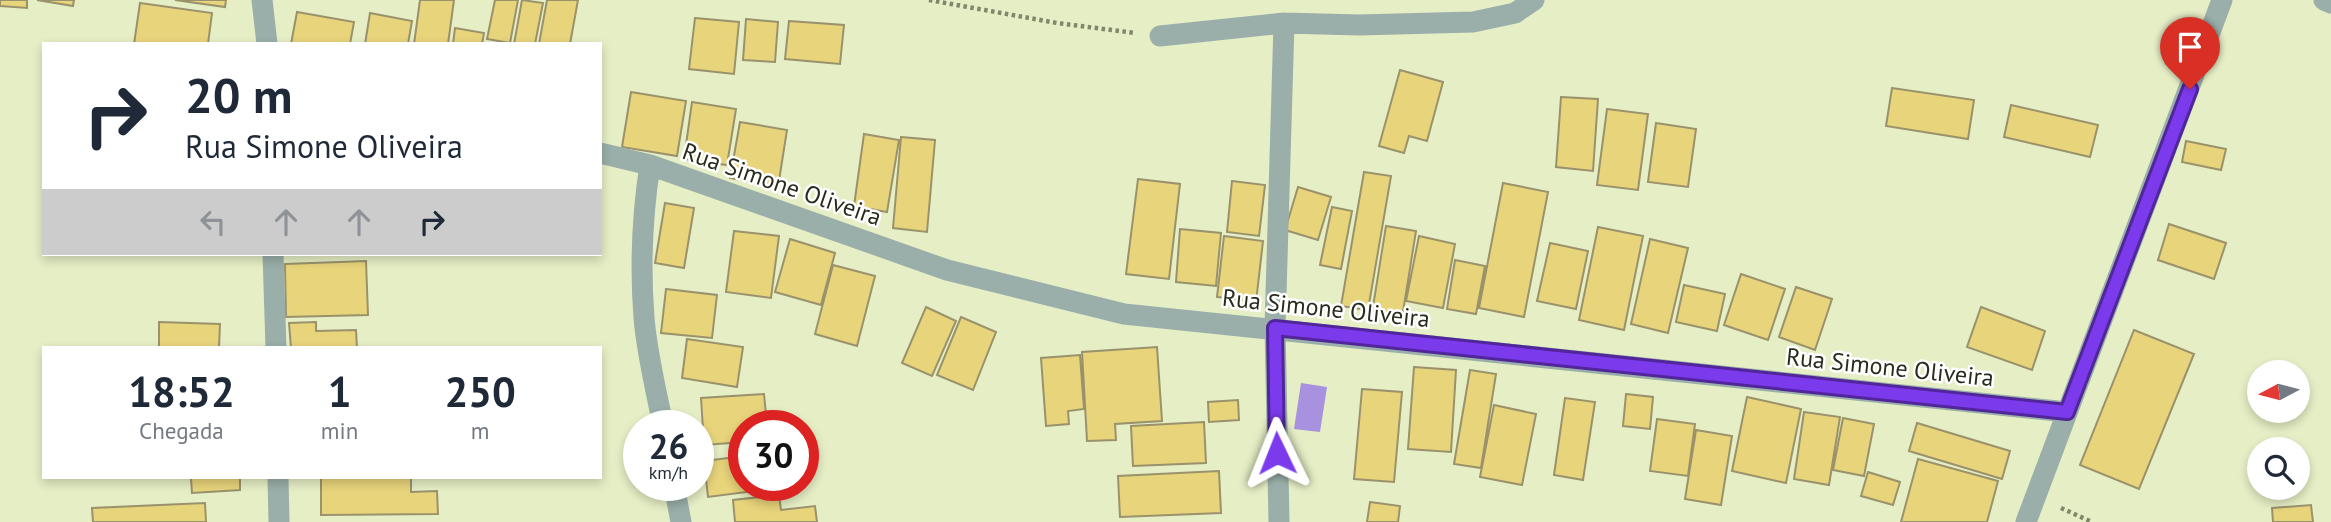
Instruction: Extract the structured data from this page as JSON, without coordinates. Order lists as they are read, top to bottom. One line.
{"streets":{"street":["Rua Simone Oliveira"]},"north":"left","page":{"turn":["20 m","Rua Simone Oliveira"],"eta":["18:52","Chegada","1","min","250","m"],"speed":"26 km/h","limit":"30"}}
